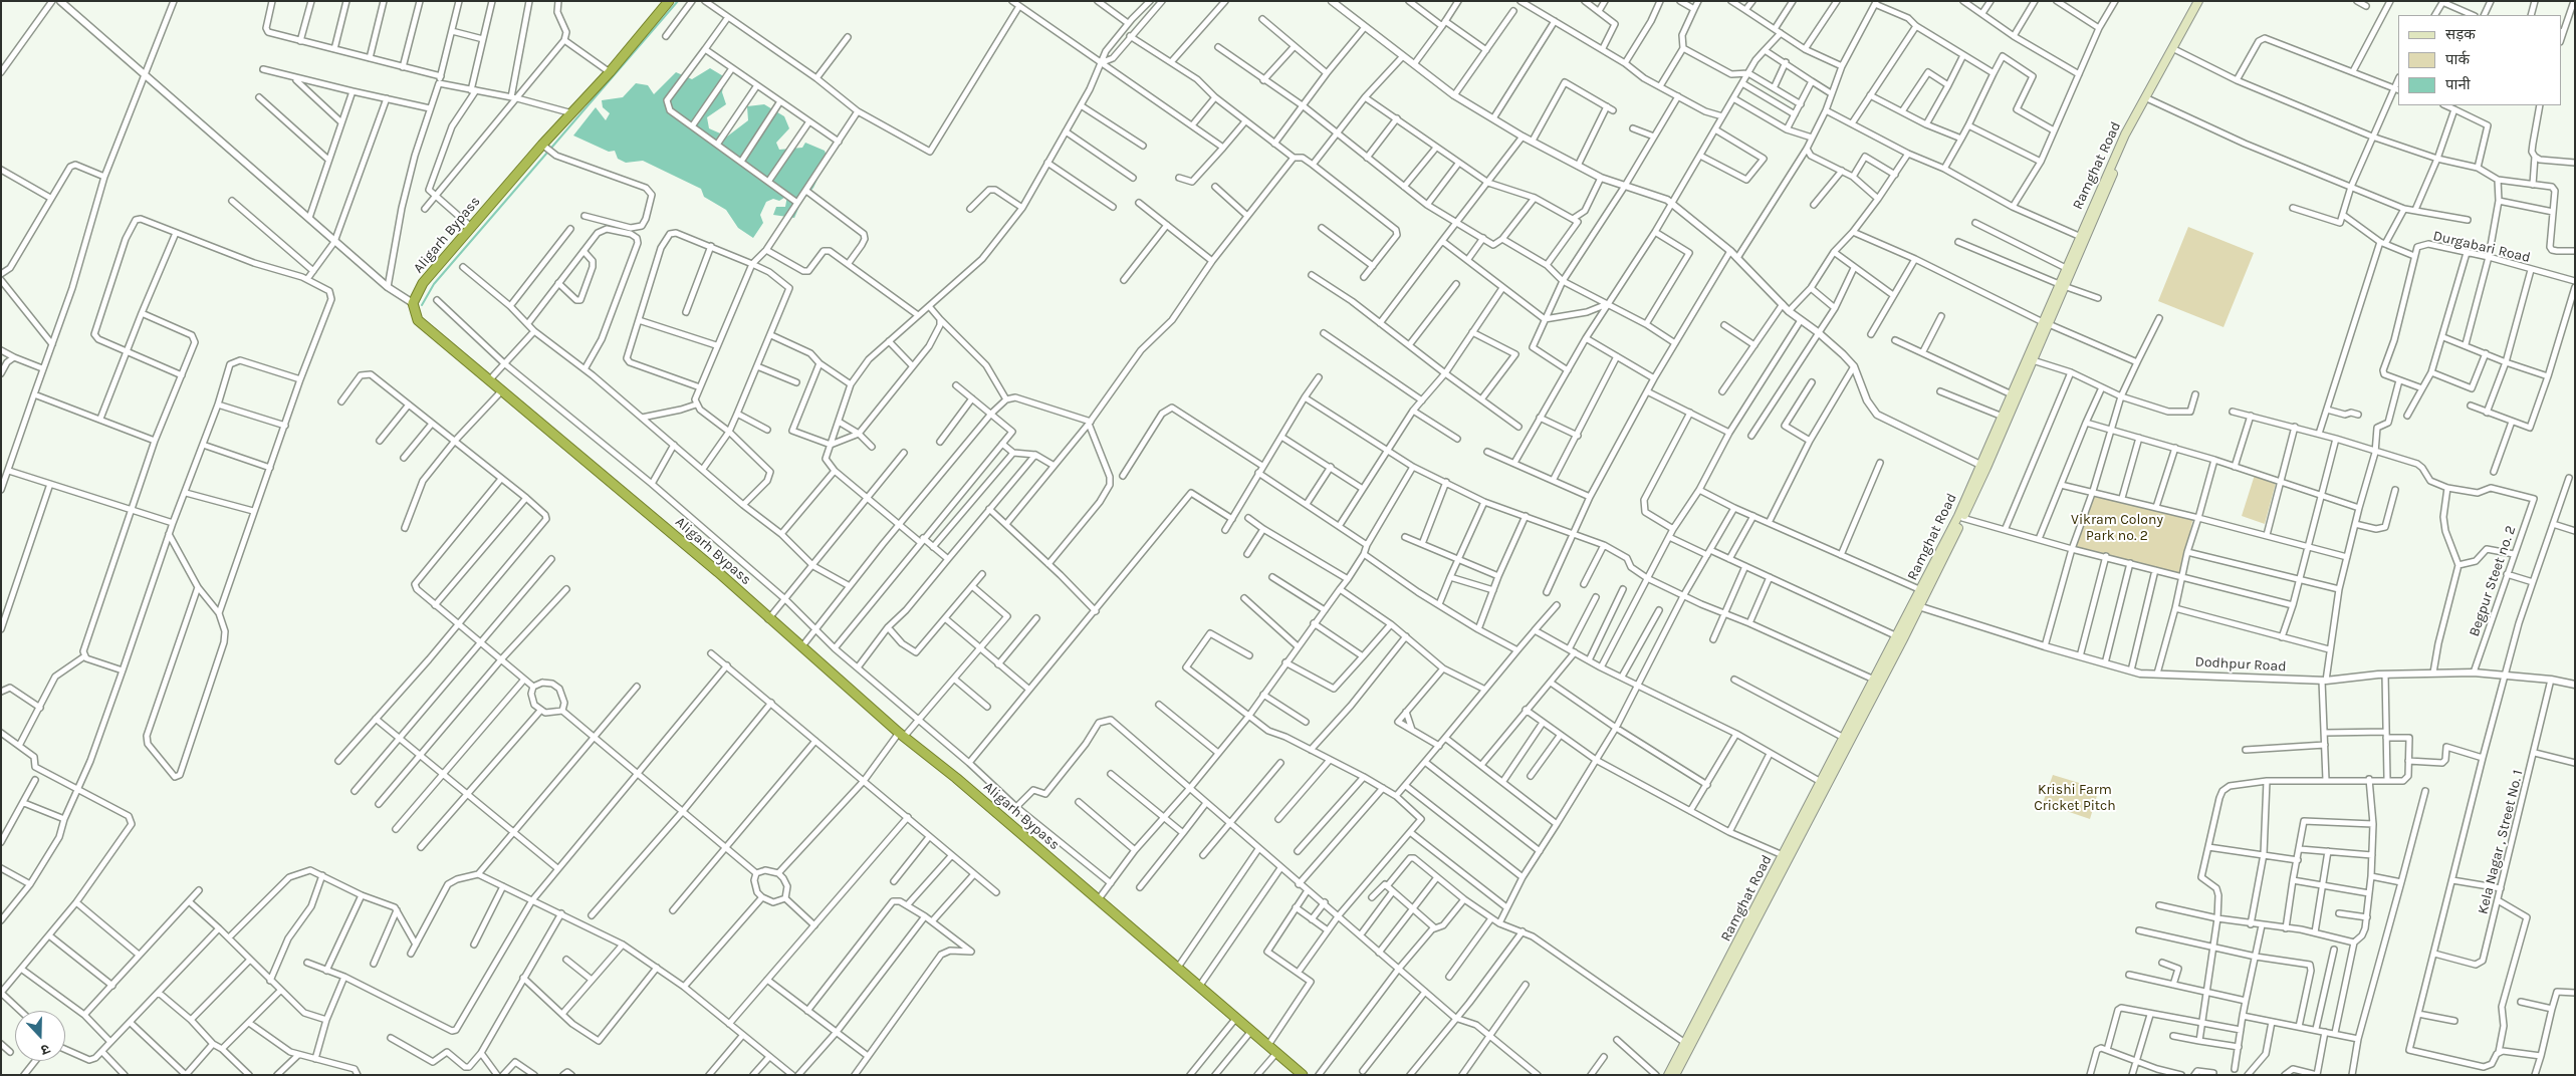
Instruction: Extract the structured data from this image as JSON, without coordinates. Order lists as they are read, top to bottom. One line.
{"streets":{"highway":["Aligarh Bypass"],"main road":["Ramghat Road"],"street":["Durgabari Road","Begpur Steet no. 2","Dodhpur Road","Kela Nagar , Street No. 1"]},"crossings":[["Ramghat Road","Dodhpur Road"],["Begpur Steet no. 2","Dodhpur Road"],["Dodhpur Road","Kela Nagar , Street No. 1"]],"parks":["Vikram Colony Park no. 2","Krishi Farm Cricket Pitch"],"legend":["सड़क","पार्क","पानी"],"north":"bottom"}
